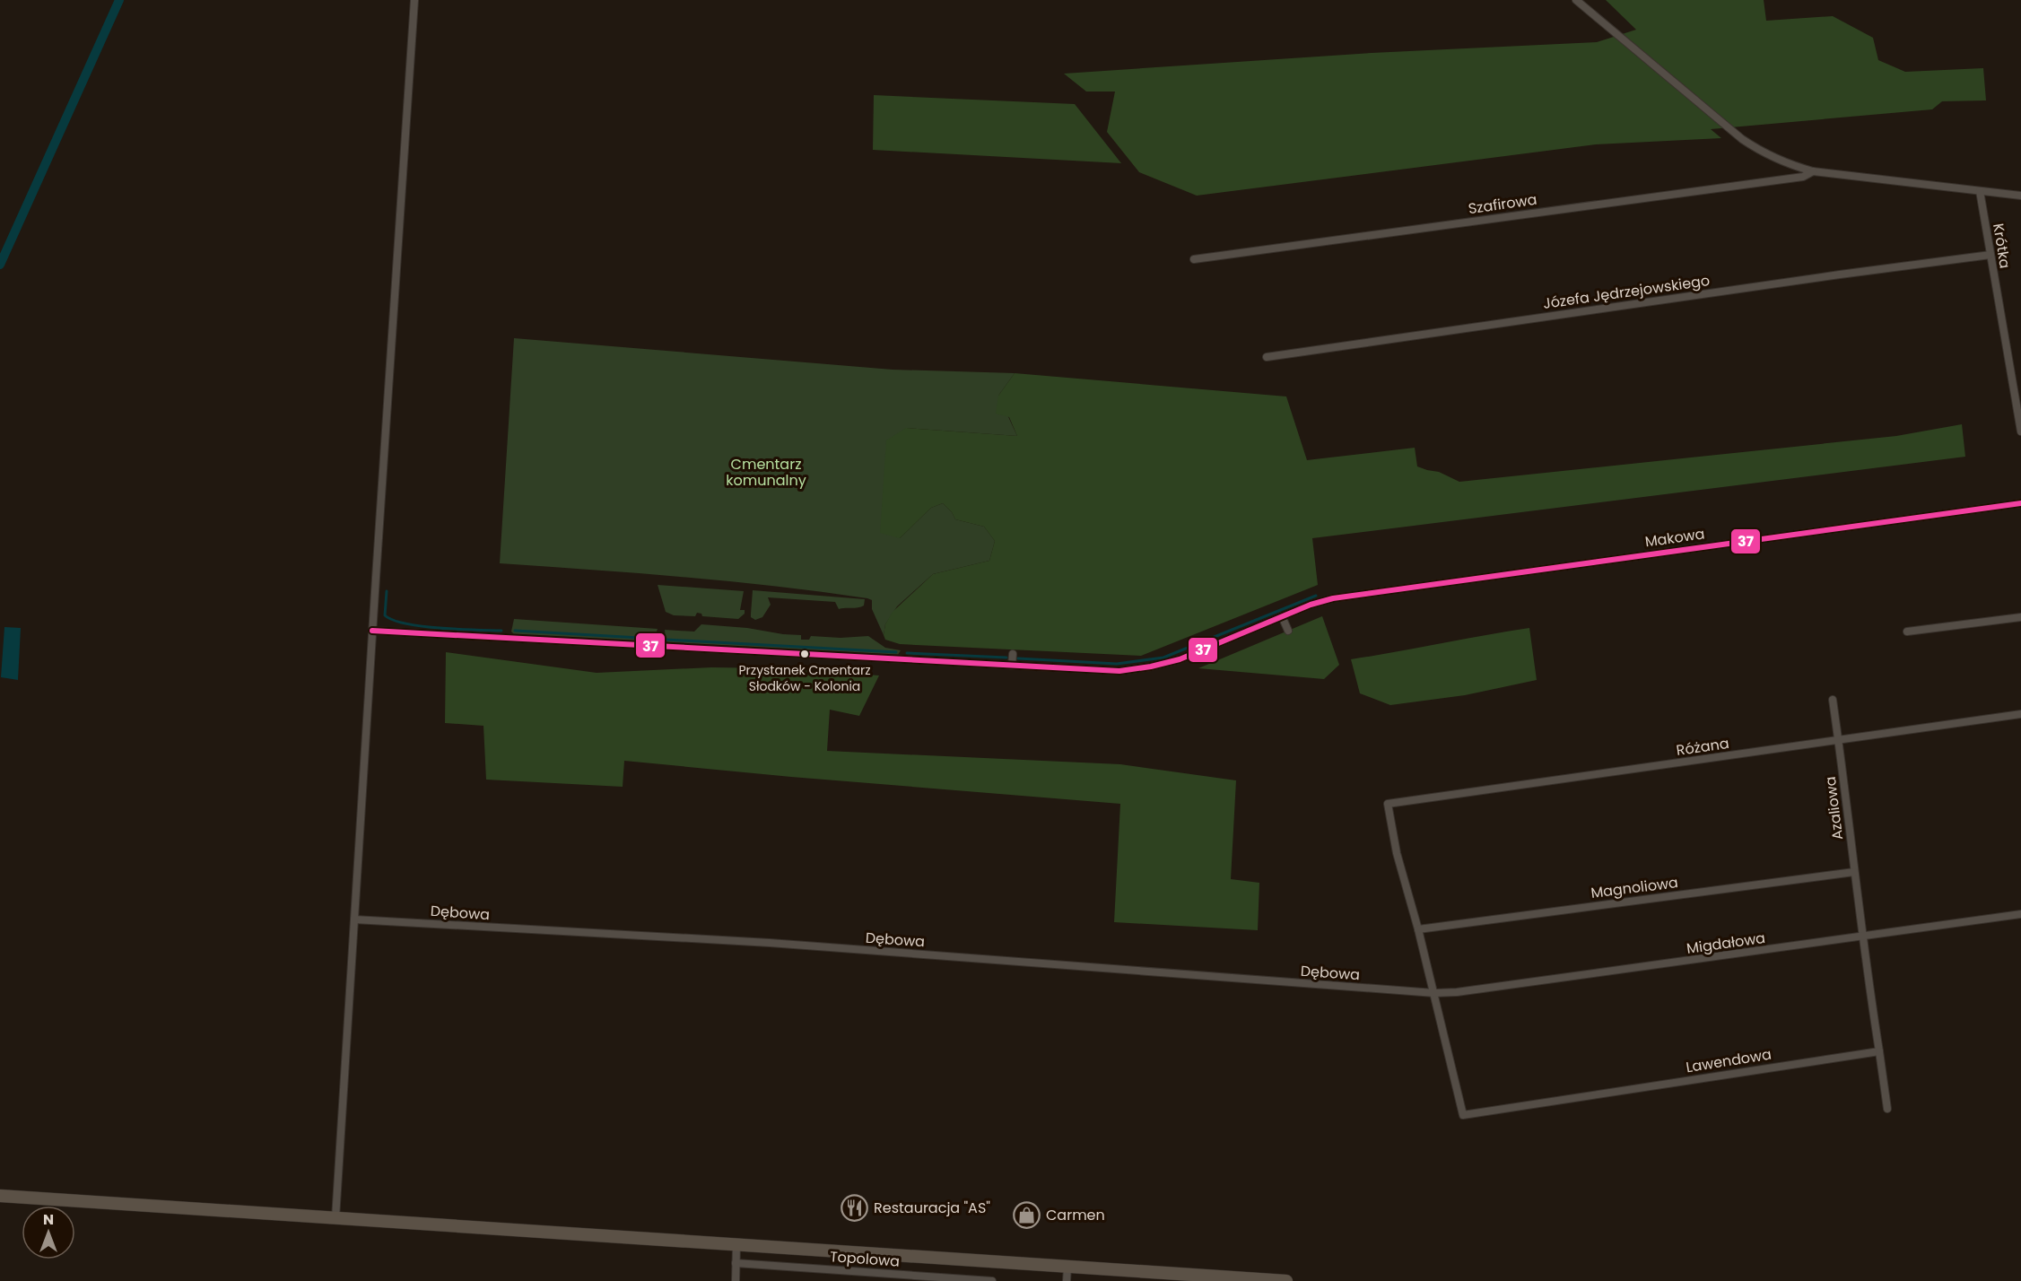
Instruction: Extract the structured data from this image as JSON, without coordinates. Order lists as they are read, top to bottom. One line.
{"streets":{"street":["Szafirowa","Krótka","Józefa Jędrzejowskiego","Makowa","Różana","Azaliowa","Magnoliowa","Dębowa","Migdałowa","Lawendowa","Topolowa"]},"crossings":[["Krótka","Józefa Jędrzejowskiego"],["Różana","Azaliowa"],["Różana","Magnoliowa"],["Azaliowa","Magnoliowa"],["Azaliowa","Migdałowa"],["Dębowa","Migdałowa"],["Dębowa","Lawendowa"],["Migdałowa","Lawendowa"]],"parks":["Cmentarz komunalny"],"places":{"other":["Przystanek Cmentarz Słodków - Kolonia"],"restaurant":["Restauracja \"AS\""],"shop":["Carmen"]},"lines":["transit line 37"],"north":"top"}
